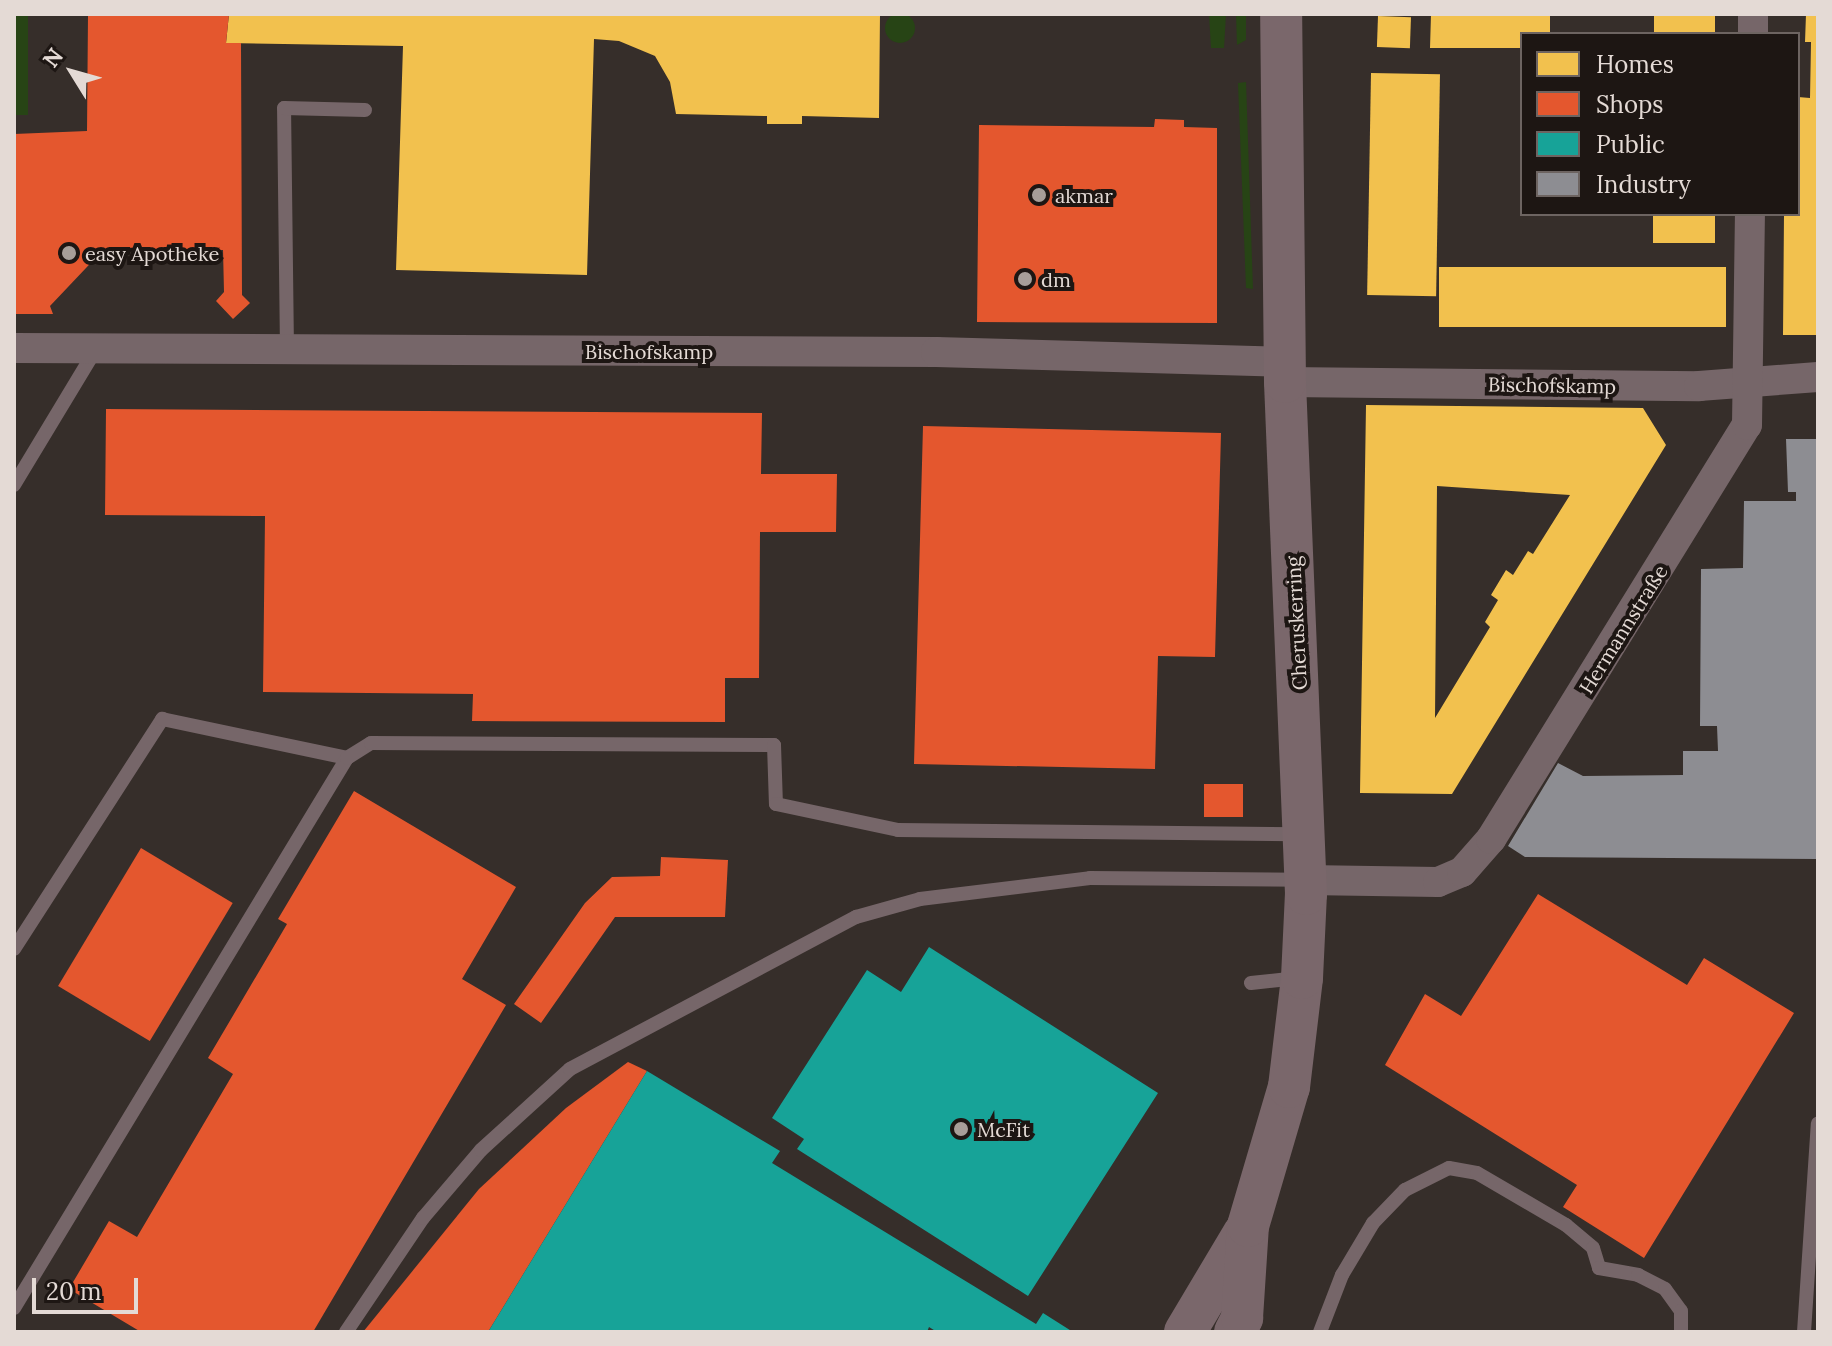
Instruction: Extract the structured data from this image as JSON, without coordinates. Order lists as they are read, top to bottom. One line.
{"streets":{"street":["Bischofskamp","Cheruskerring","Hermannstraße"]},"crossings":[["Bischofskamp","Cheruskerring"],["Bischofskamp","Hermannstraße"],["Cheruskerring","Hermannstraße"]],"places":["akmar","easy Apotheke","dm","McFit"],"legend":["Homes","Shops","Public","Industry"],"scale_bar":"20 m","north":"top left"}
